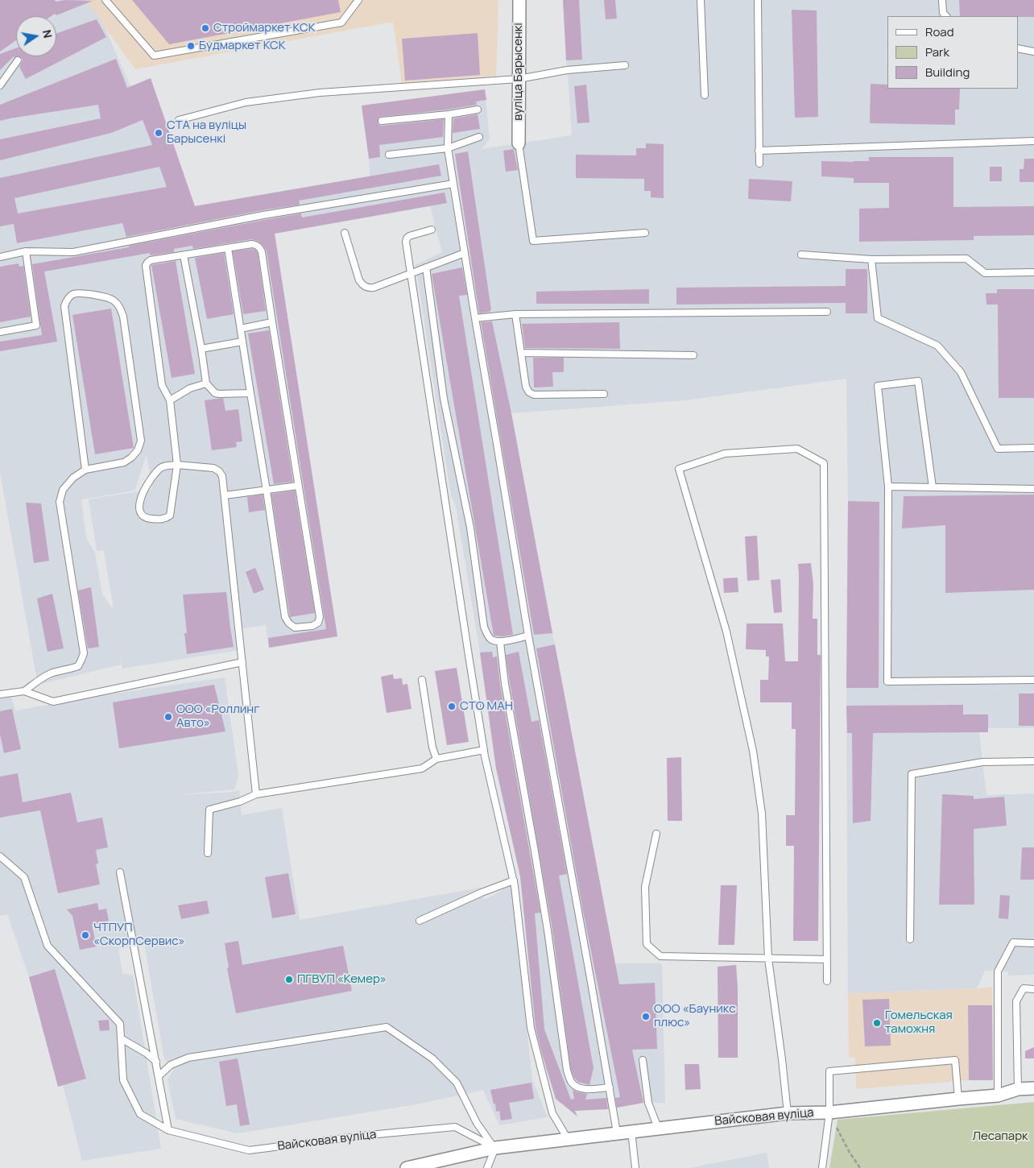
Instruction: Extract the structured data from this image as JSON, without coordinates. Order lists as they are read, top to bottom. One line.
{"streets":{"street":["вуліца Барысенкі","Вайсковая вуліца"]},"parks":["Лесапарк"],"places":["Строймаркет КСК","Будмаркет КСК","СТА на вуліцы Барысенкі","СТО МАН","ООО «Роллинг Авто»","ЧТПУП «СкорпСервис»","ПГВУП «Кемер»","ООО «Бауникс плюс»","Гомельская таможня"],"legend":["Road","Park","Building"],"north":"right"}
